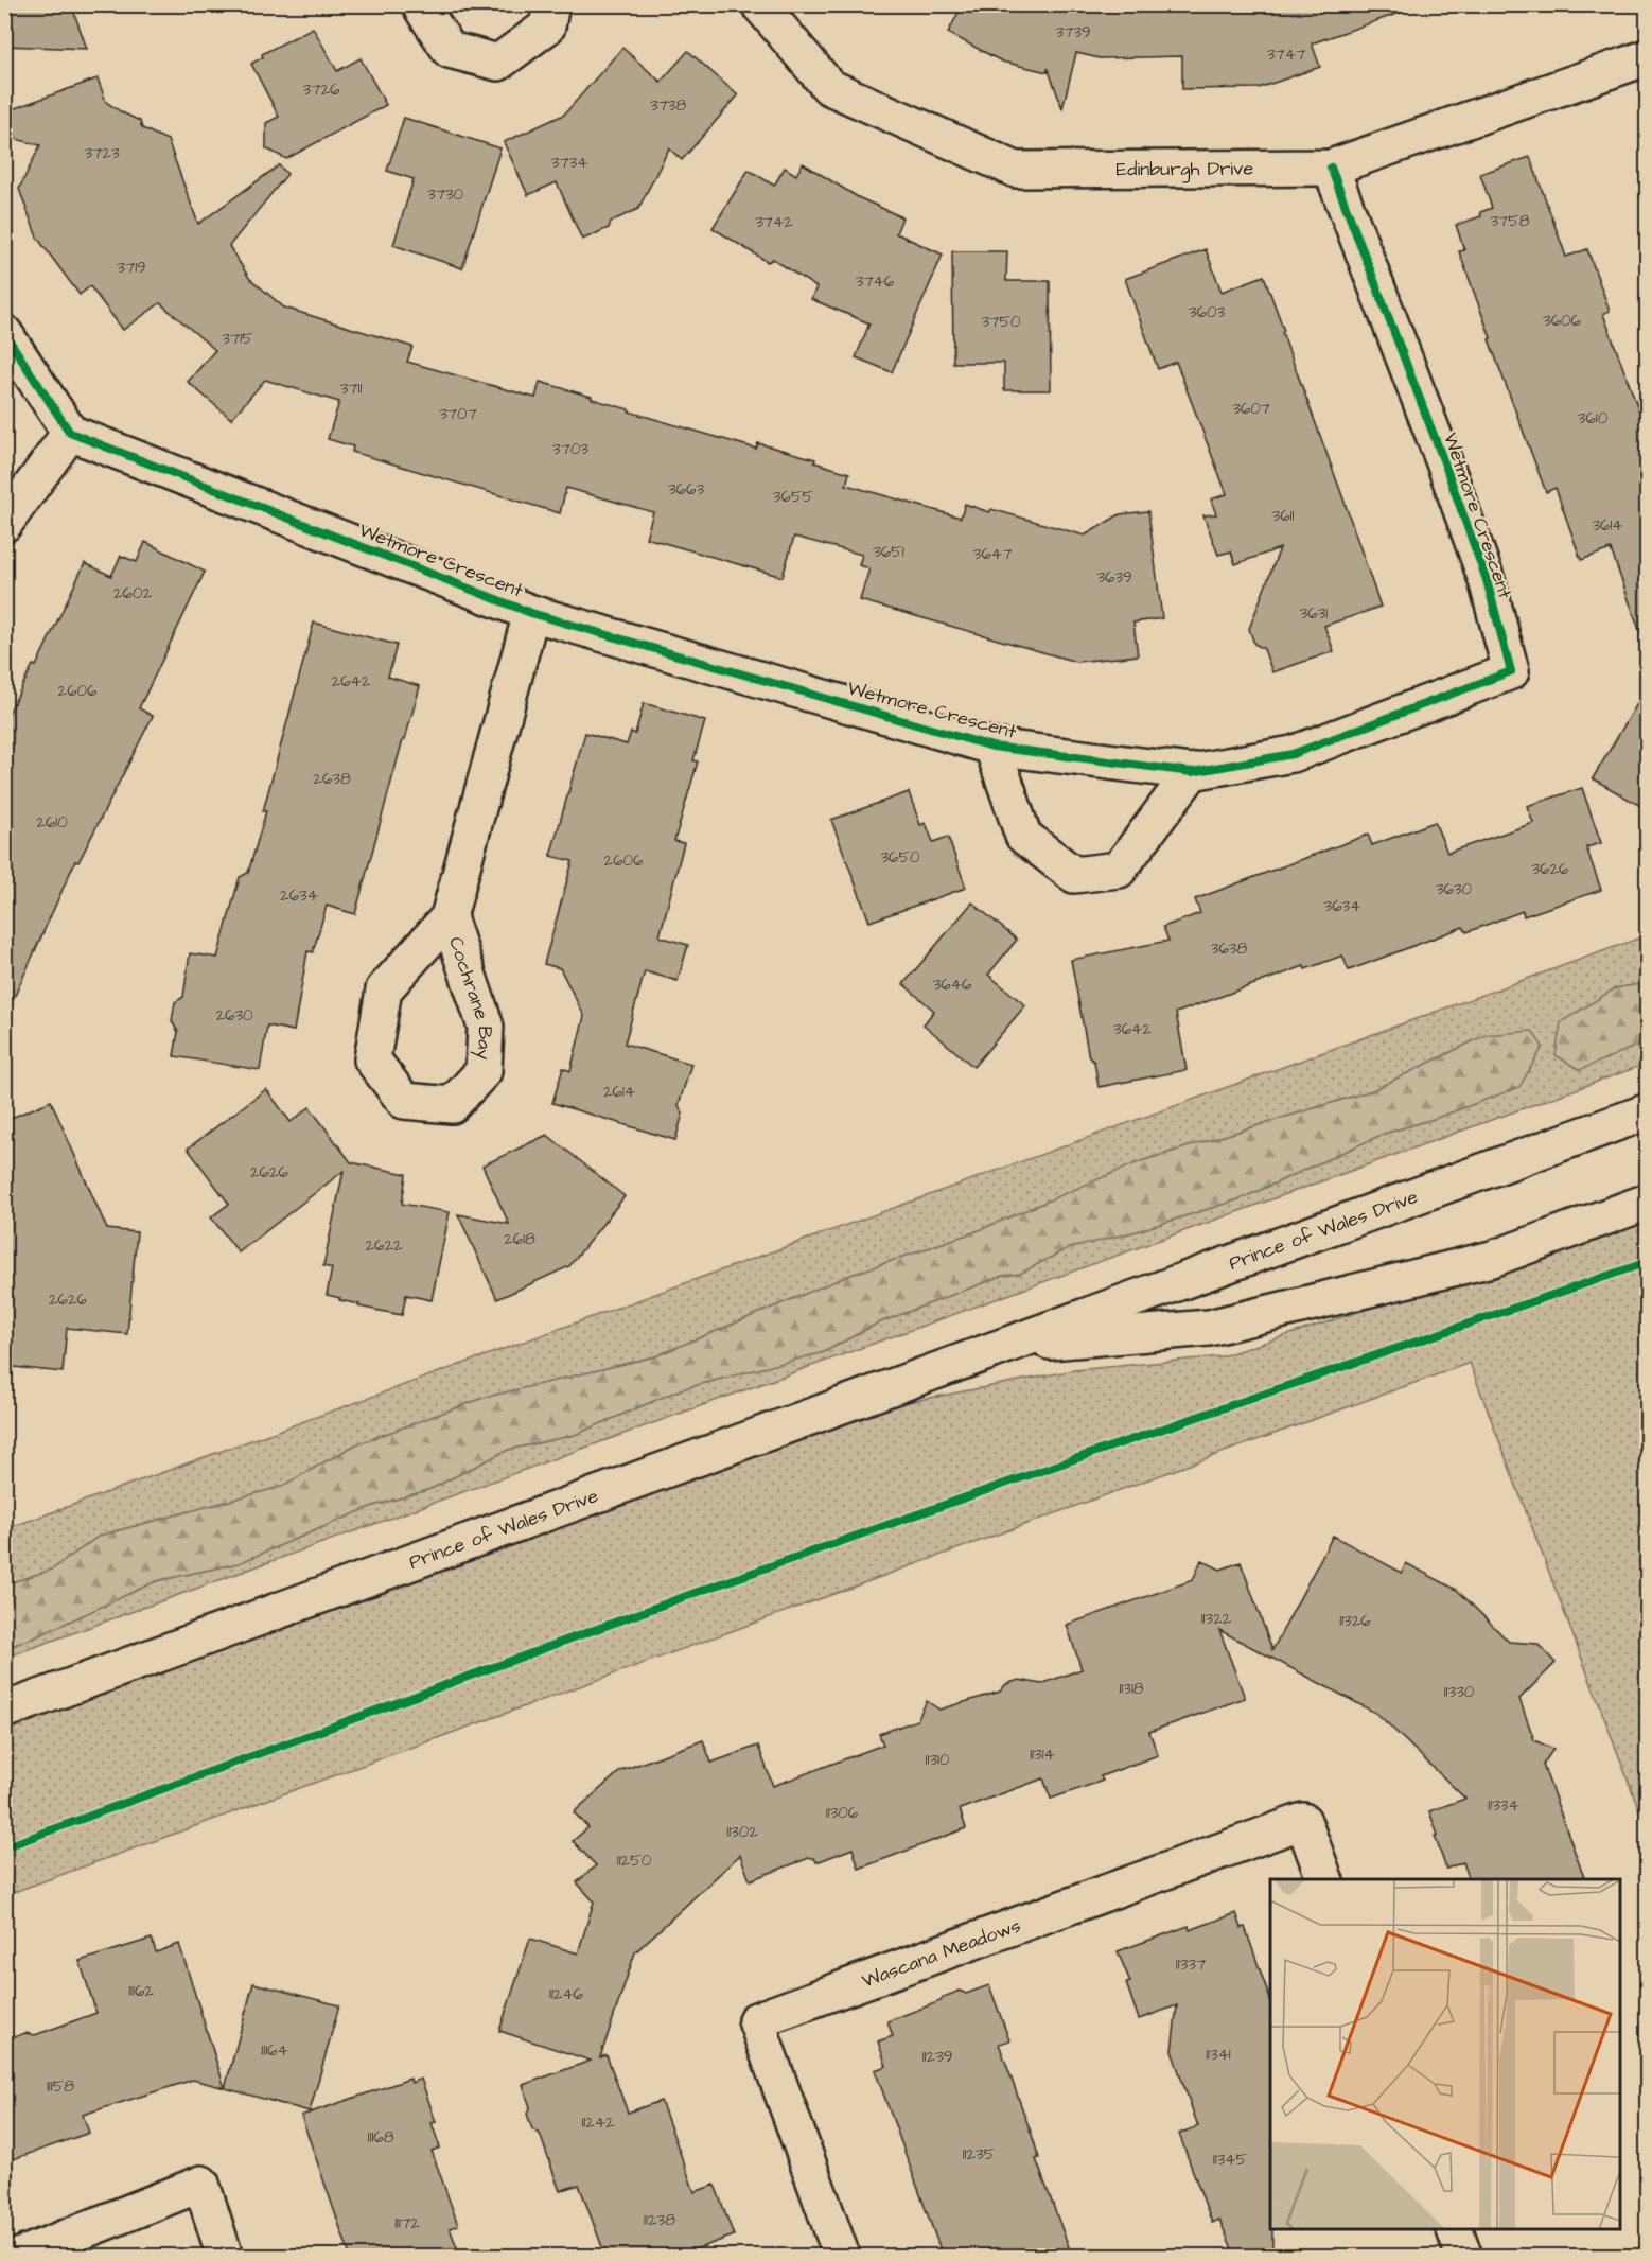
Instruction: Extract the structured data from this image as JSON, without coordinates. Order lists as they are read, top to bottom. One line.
{"streets":{"street":["Edinburgh Drive","Wetmore Crescent","Cochrane Bay","Prince of Wales Drive","Wascana Meadows"]},"crossings":[["Edinburgh Drive","Wetmore Crescent"],["Wetmore Crescent","Cochrane Bay"]],"house_numbers":["3739","3747","3726","3738","3723","3734","3730","3758","3742","3719","3746","3603","3606","3750","3715","3711","3607","3707","3610","3703","3663","3655","3611","3614","3651","3647","3639","2602","3631","2642","2606","2638","2610","3650","2606","3626","3630","2634","3634","3638","3646","2630","3642","2614","2626","2618","2622","2626","11322","11326","11318","11330","11314","11310","11334","11306","11302","11250","11337","11162","11246","11164","11341","11239","11158","11242","11168","11235","11345","11238","11172"]}
